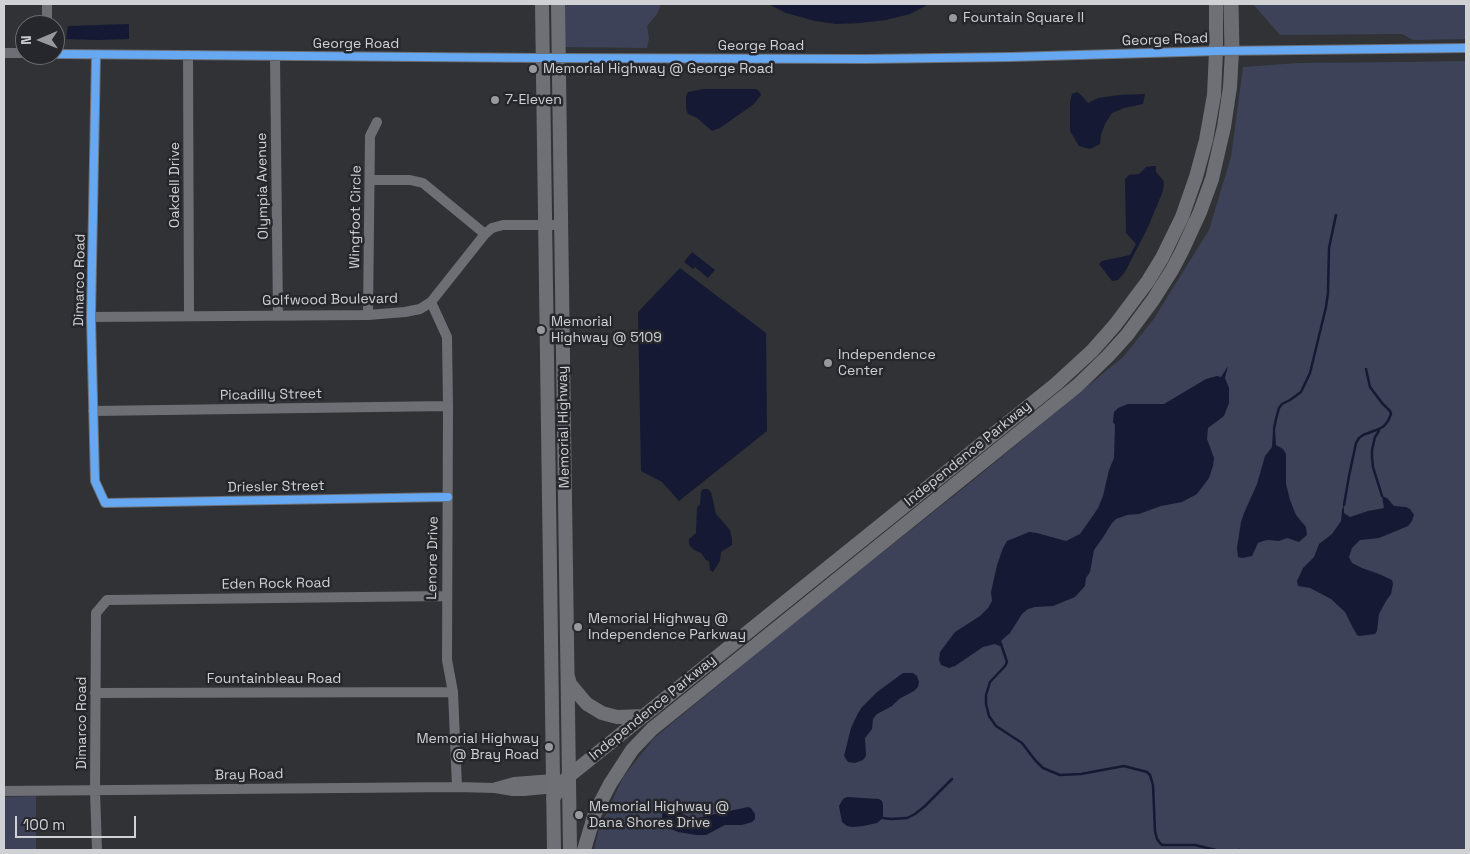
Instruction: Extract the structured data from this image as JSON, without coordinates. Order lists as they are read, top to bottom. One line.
{"streets":{"main road":["Memorial Highway","Independence Parkway"],"street":["George Road","Oakdell Drive","Olympia Avenue","Wingfoot Circle","Dimarco Road","Golfwood Boulevard","Picadilly Street","Driesler Street","Lenore Drive","Eden Rock Road","Fountainbleau Road","Bray Road"]},"crossings":[["George Road","Oakdell Drive"],["George Road","Olympia Avenue"],["George Road","Dimarco Road"],["George Road","Memorial Highway"],["George Road","Independence Parkway"],["Oakdell Drive","Golfwood Boulevard"],["Olympia Avenue","Golfwood Boulevard"],["Wingfoot Circle","Golfwood Boulevard"],["Dimarco Road","Golfwood Boulevard"],["Dimarco Road","Picadilly Street"],["Dimarco Road","Driesler Street"],["Dimarco Road","Eden Rock Road"],["Dimarco Road","Fountainbleau Road"],["Dimarco Road","Bray Road"],["Golfwood Boulevard","Lenore Drive"],["Picadilly Street","Lenore Drive"],["Memorial Highway","Independence Parkway"],["Memorial Highway","Bray Road"],["Independence Parkway","Bray Road"],["Driesler Street","Lenore Drive"],["Lenore Drive","Eden Rock Road"],["Lenore Drive","Fountainbleau Road"],["Lenore Drive","Bray Road"]],"places":["Fountain Square II","Memorial Highway @ George Road","7-Eleven","Memorial Highway @ 5109","Independence Center","Memorial Highway @ Independence Parkway","Memorial Highway @ Bray Road","Memorial Highway @ Dana Shores Drive"],"scale_bar":"100 m","north":"left"}
